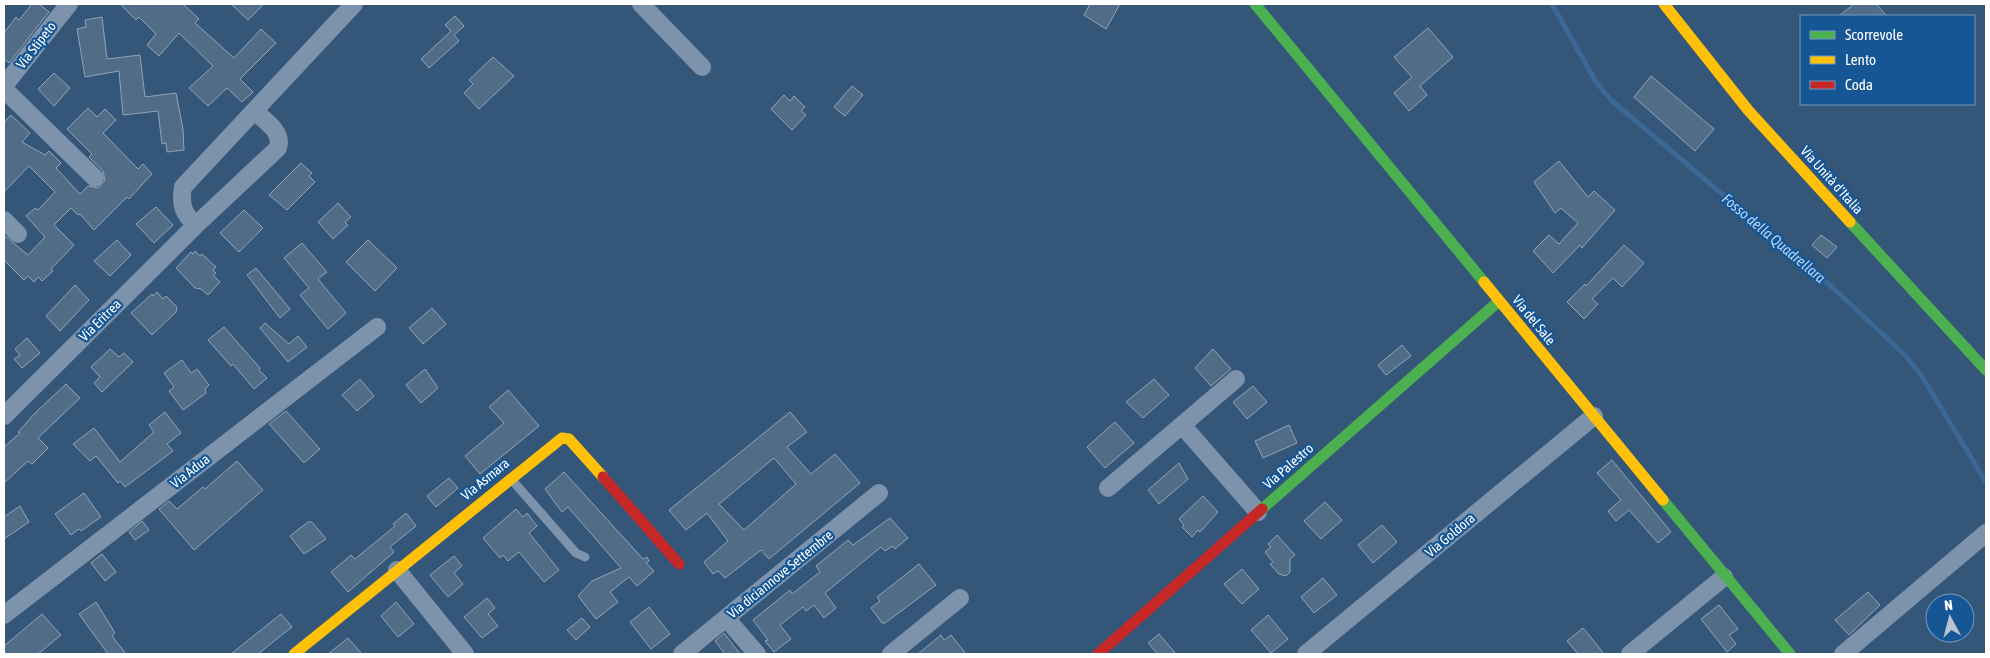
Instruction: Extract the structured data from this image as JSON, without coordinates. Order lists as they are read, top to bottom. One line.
{"streets":{"street":["Via Stipeto","Via Unità d'Italia","Via Eritrea","Via del Sale","Via Palestro","Via Adua","Via Asmara","Via Goldora","Via diciannove Settembre"]},"crossings":[["Via del Sale","Via Palestro"],["Via del Sale","Via Goldora"]],"water":["Fosso della Quadrellara"],"legend":["Scorrevole","Lento","Coda"],"north":"top"}
